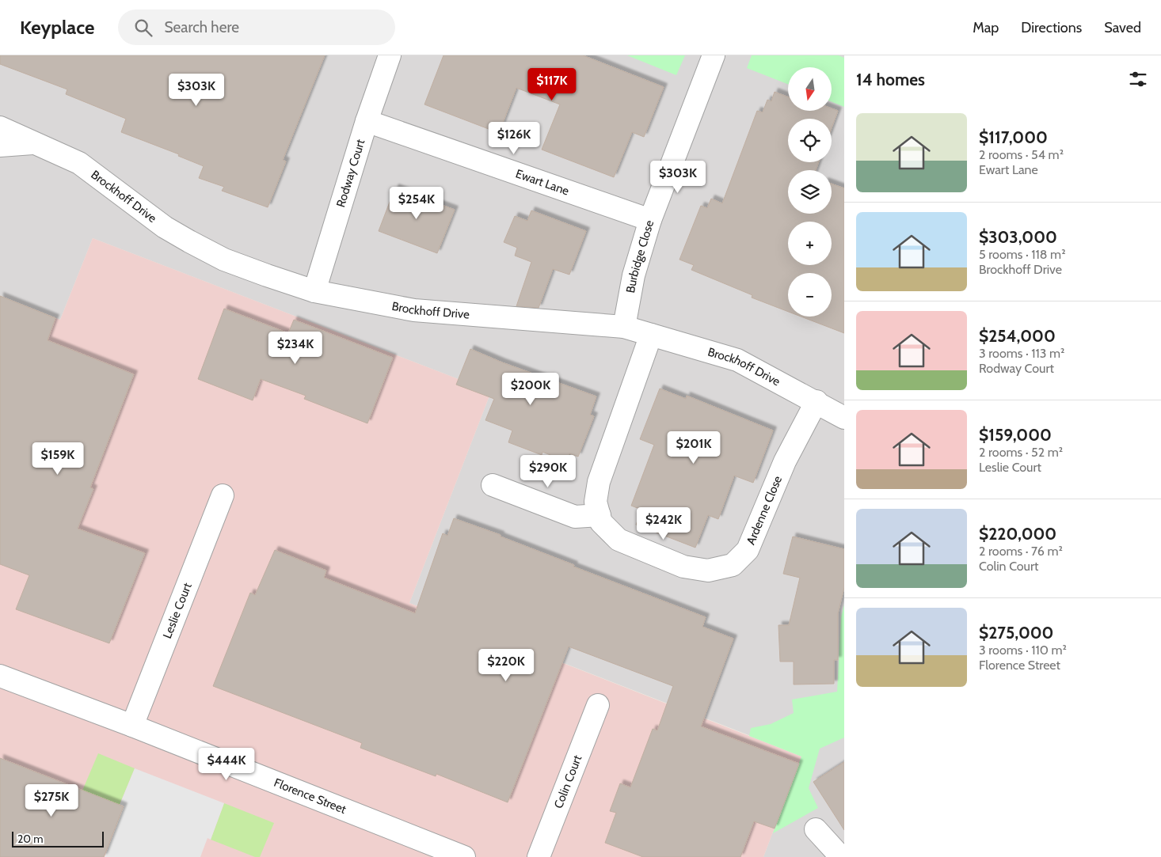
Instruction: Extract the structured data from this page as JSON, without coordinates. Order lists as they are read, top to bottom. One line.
{"streets":{"street":["Rodway Court","Ewart Lane","Brockhoff Drive","Burbidge Close","Ardenne Close","Leslie Court","Colin Court","Florence Street"]},"crossings":[["Rodway Court","Ewart Lane"],["Rodway Court","Brockhoff Drive"],["Ewart Lane","Burbidge Close"],["Brockhoff Drive","Burbidge Close"],["Brockhoff Drive","Ardenne Close"],["Leslie Court","Florence Street"]],"scale_bar":"20 m","north":"bottom","page":{"header":"Keyplace","search":"Search here","nav":["Map","Directions","Saved"],"heading":"14 homes","map_buttons":["+","−"],"price":["$117K","$303K","$126K","$303K","$254K","$234K","$200K","$201K","$159K","$290K","$242K","$220K","$444K","$275K"],"list":[{"name":"$117,000","note":"2 rooms · 54 m² · Ewart Lane"},{"name":"$303,000","note":"5 rooms · 118 m² · Brockhoff Drive"},{"name":"$254,000","note":"3 rooms · 113 m² · Rodway Court"},{"name":"$159,000","note":"2 rooms · 52 m² · Leslie Court"},{"name":"$220,000","note":"2 rooms · 76 m² · Colin Court"},{"name":"$275,000","note":"3 rooms · 110 m² · Florence Street"}],"scale":"20 m"}}
